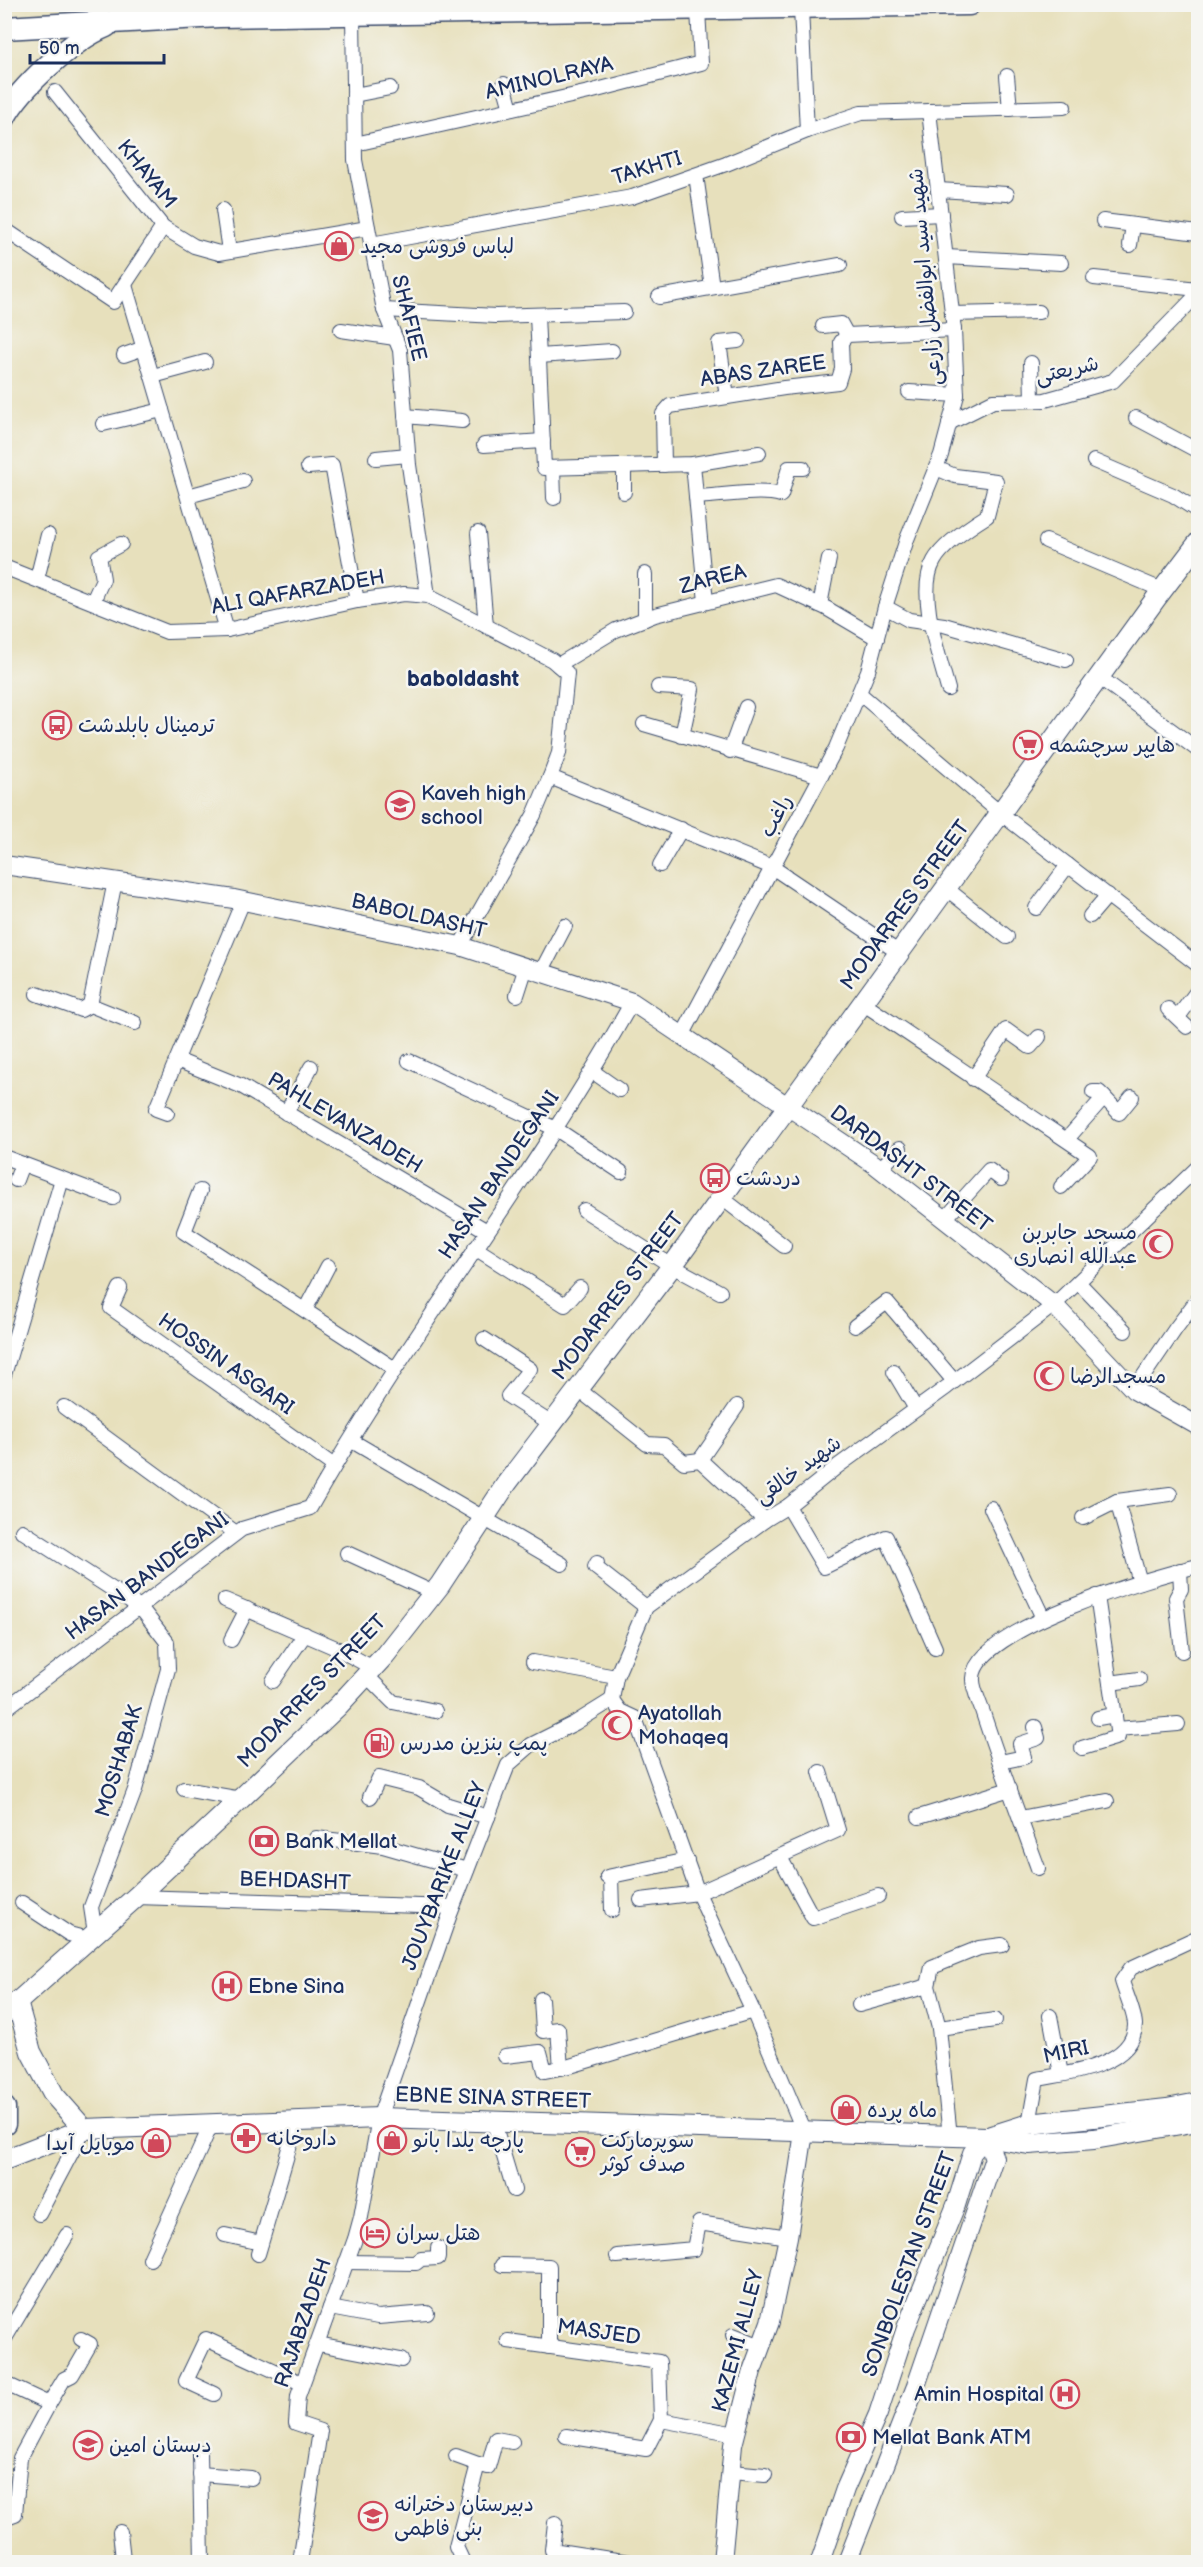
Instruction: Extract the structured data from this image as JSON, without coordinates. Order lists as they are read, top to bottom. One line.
{"streets":{"main road":["MODARRES STREET","EBNE SINA STREET"],"street":["AMINOLRAYA","TAKHTI","KHAYAM","شهید سید ابوالفضل زارعی","SHAFIEE","شریعتی","ABAS ZAREE","ZAREA","ALI QAFARZADEH","راغب","BABOLDASHT","PAHLEVANZADEH","DARDASHT STREET","HASAN BANDEGANI","HOSSIN ASGARI","شهید خالقی","MOSHABAK","JOUYBARIKE ALLEY","BEHDASHT","MIRI","SONBOLESTAN STREET","RAJABZADEH","MASJED","KAZEMI ALLEY"]},"crossings":[["AMINOLRAYA","SHAFIEE"],["TAKHTI","شهید سید ابوالفضل زارعی"],["TAKHTI","SHAFIEE"],["KHAYAM","SHAFIEE"],["شهید سید ابوالفضل زارعی","شریعتی"],["شهید سید ابوالفضل زارعی","ABAS ZAREE"],["شهید سید ابوالفضل زارعی","راغب"],["SHAFIEE","ALI QAFARZADEH"],["ZAREA","ALI QAFARZADEH"],["ZAREA","راغب"],["راغب","BABOLDASHT"],["MODARRES STREET","BABOLDASHT"],["MODARRES STREET","DARDASHT STREET"],["MODARRES STREET","MOSHABAK"],["MODARRES STREET","BEHDASHT"],["BABOLDASHT","DARDASHT STREET"],["BABOLDASHT","HASAN BANDEGANI"],["PAHLEVANZADEH","HASAN BANDEGANI"],["DARDASHT STREET","شهید خالقی"],["HASAN BANDEGANI","HOSSIN ASGARI"],["HASAN BANDEGANI","MOSHABAK"],["JOUYBARIKE ALLEY","BEHDASHT"],["JOUYBARIKE ALLEY","EBNE SINA STREET"],["JOUYBARIKE ALLEY","RAJABZADEH"],["MIRI","EBNE SINA STREET"],["EBNE SINA STREET","SONBOLESTAN STREET"],["EBNE SINA STREET","RAJABZADEH"],["EBNE SINA STREET","KAZEMI ALLEY"]],"districts":["baboldasht"],"places":{"shop":["لباس فروشی مجید","ماه پرده","پارچه یلدا بانو","موبایل آیدا"],"bus stop":["ترمینال بابلدشت","دردشت"],"supermarket":["هایپر سرچشمه","سوپرمارکت صدف کوثر"],"school or university":["Kaveh high school","دبستان امین","دبیرستان دخترانه بنی فاطمی"],"mosque":["مسجد جابربن عبدالله انصاری","مسجدالرضا","Ayatollah Mohaqeq"],"fuel station":["پمپ بنزین مدرس"],"bank":["Bank Mellat","Mellat Bank ATM"],"hospital":["Ebne Sina","Amin Hospital"],"pharmacy":["داروخانه"],"hotel":["هتل سران"]},"scale_bar":"50 m"}
